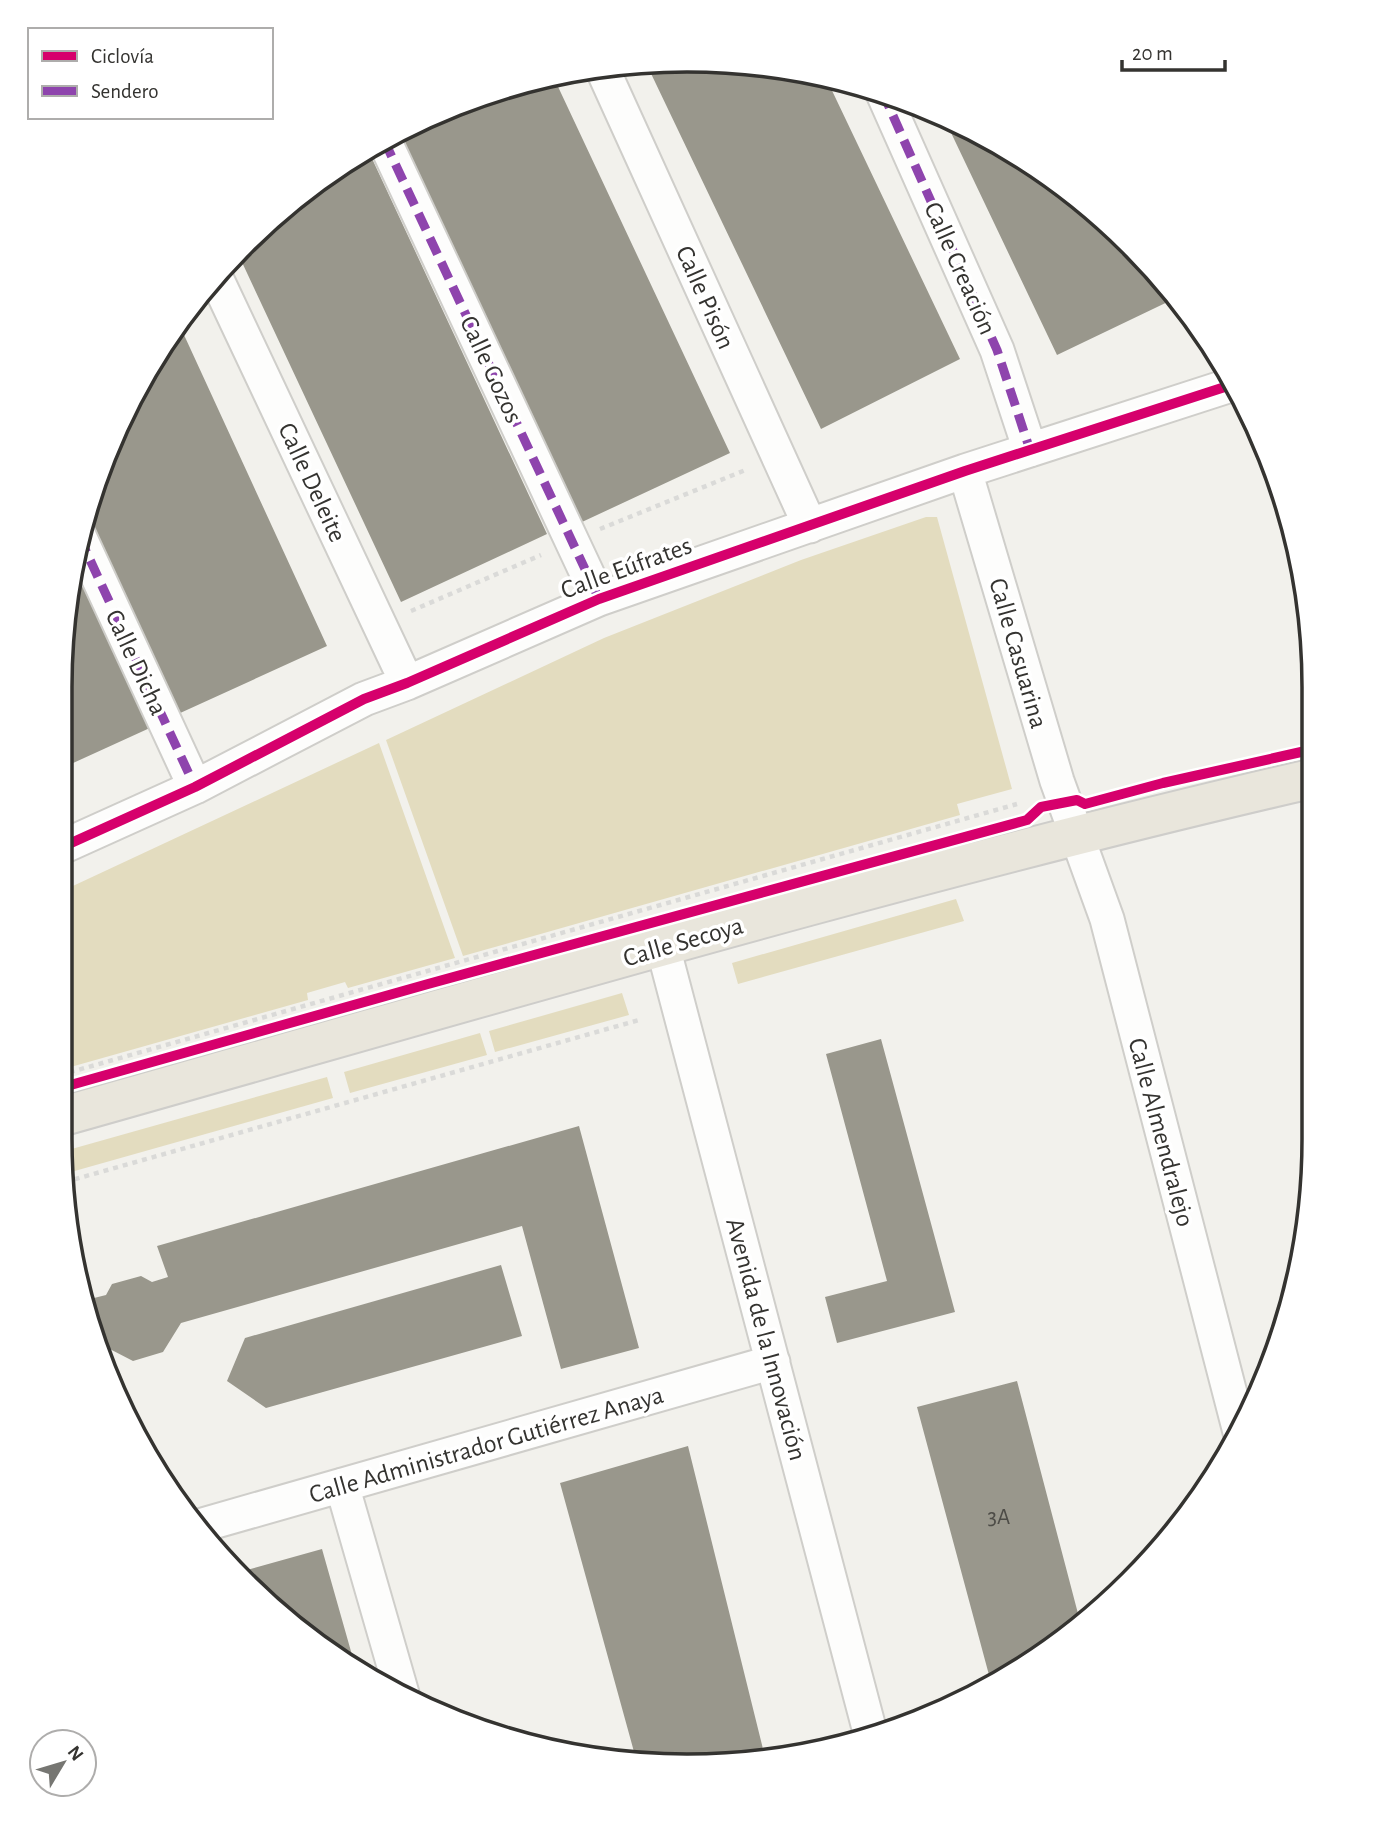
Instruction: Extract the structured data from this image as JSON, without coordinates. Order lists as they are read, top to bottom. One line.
{"streets":{"main road":["Calle Secoya"],"street":["Calle Creación","Calle Pisón","Calle Gozos","Calle Deleite","Calle Eúfrates","Calle Casuarina","Calle Dicha","Calle Almendralejo","Avenida de la Innovación","Calle Administrador Gutiérrez Anaya"]},"crossings":[["Calle Creación","Calle Eúfrates"],["Calle Pisón","Calle Eúfrates"],["Calle Gozos","Calle Eúfrates"],["Calle Deleite","Calle Eúfrates"],["Calle Eúfrates","Calle Casuarina"],["Calle Eúfrates","Calle Dicha"],["Calle Casuarina","Calle Secoya"],["Calle Casuarina","Calle Almendralejo"],["Calle Secoya","Calle Almendralejo"],["Calle Secoya","Avenida de la Innovación"],["Avenida de la Innovación","Calle Administrador Gutiérrez Anaya"]],"house_numbers":["3A"],"legend":["Ciclovía","Sendero"],"scale_bar":"20 m","north":"top right"}
